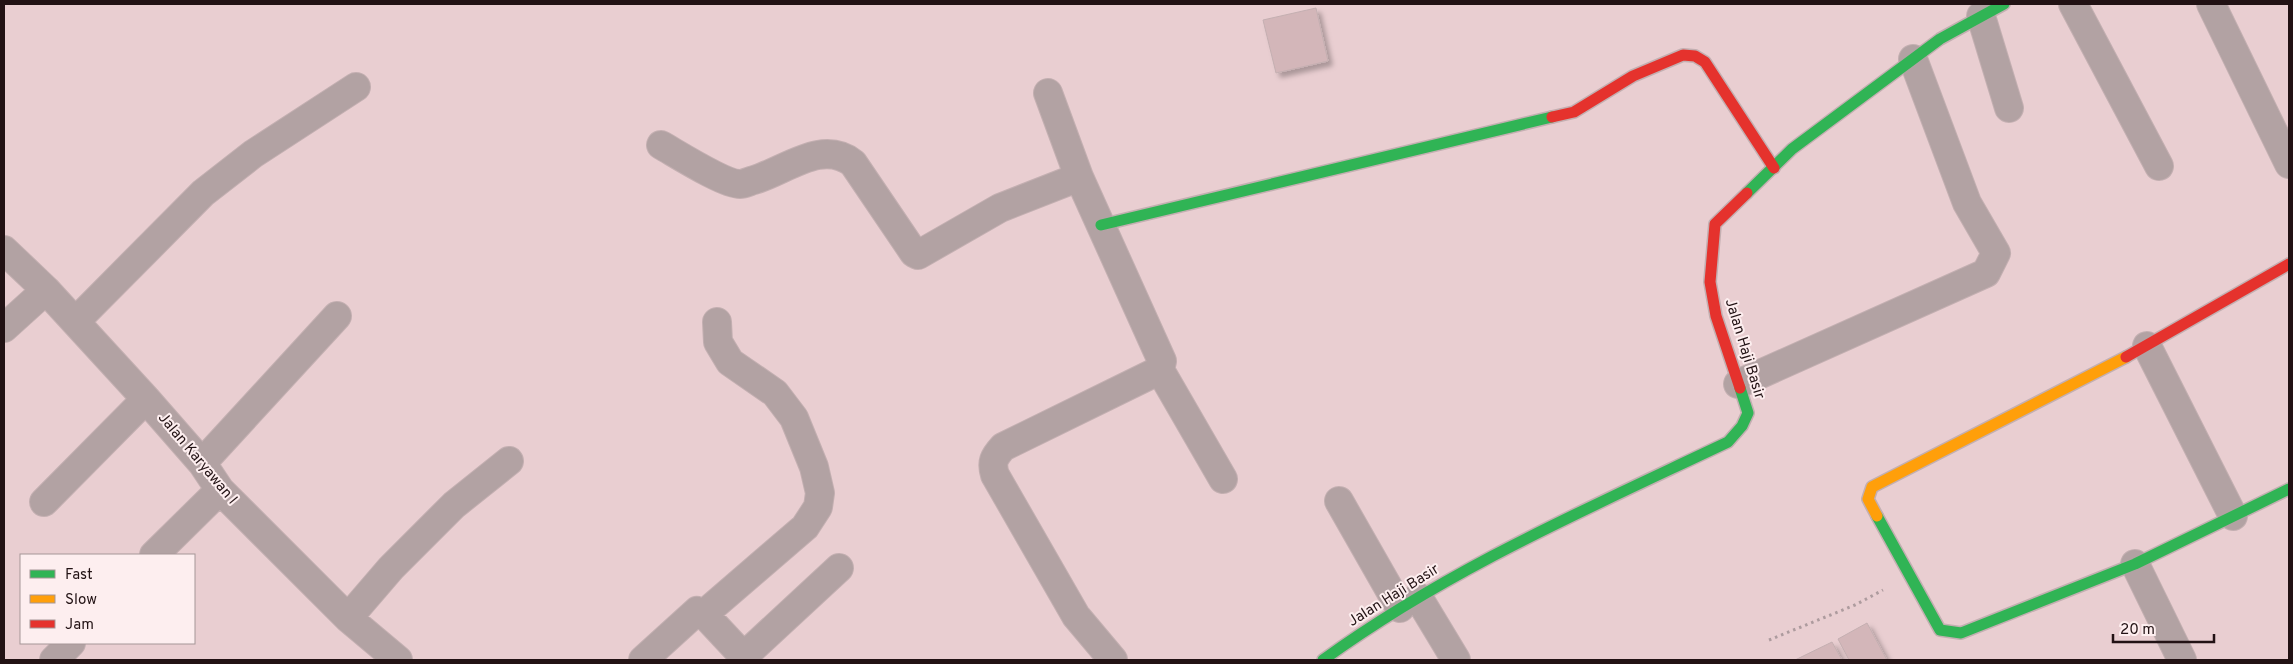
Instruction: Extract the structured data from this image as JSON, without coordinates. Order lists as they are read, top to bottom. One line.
{"streets":{"street":["Jalan Haji Basir","Jalan Karyawan I"]},"legend":["Fast","Slow","Jam"],"scale_bar":"20 m"}
